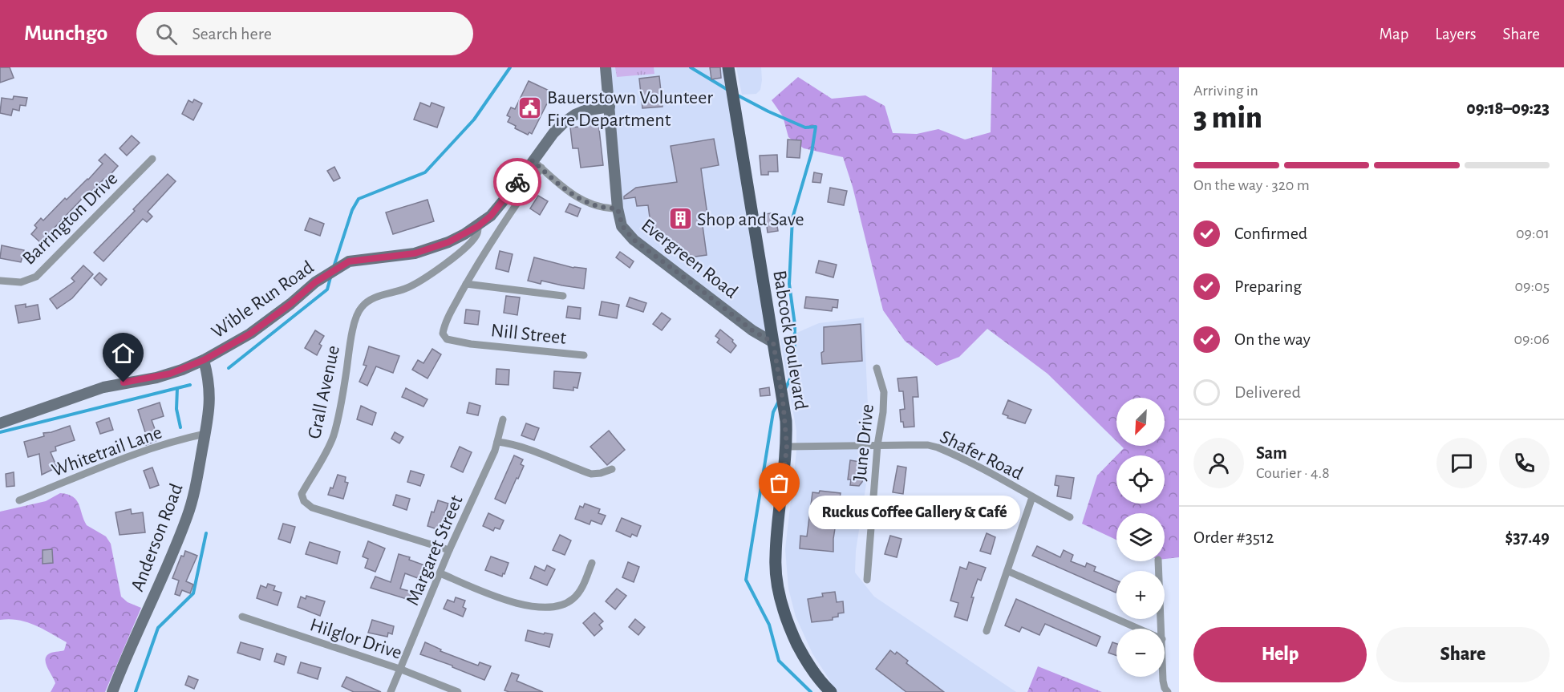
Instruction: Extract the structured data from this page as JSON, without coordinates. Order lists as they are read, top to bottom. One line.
{"streets":{"main road":["Babcock Boulevard"],"street":["Barrington Drive","Evergreen Road","Wible Run Road","Nill Street","Grall Avenue","June Drive","Whitetrail Lane","Shafer Road","Anderson Road","Margaret Street","Hilglor Drive"]},"crossings":[["Evergreen Road","Wible Run Road"],["Evergreen Road","Babcock Boulevard"],["Wible Run Road","Grall Avenue"],["Wible Run Road","Anderson Road"],["Babcock Boulevard","Shafer Road"],["Grall Avenue","Margaret Street"],["June Drive","Shafer Road"],["Whitetrail Lane","Anderson Road"],["Margaret Street","Hilglor Drive"]],"places":{"public building":["Bauerstown Volunteer Fire Department"],"building":["Shop and Save"],"other":["Ruckus Coffee Gallery & Café"]},"north":"bottom left","page":{"header":"Munchgo","search":"Search here","nav":["Map","Layers","Share"],"heading":["3 min","Arriving in","09:18–09:23"],"panel":["Sam","Courier · 4.8","Order #3512","$37.49"],"bar":"On the way · 320 m","list":[["Confirmed","09:01"],["Preparing","09:05"],["On the way","09:06"],"Delivered"],"map_buttons":["+","−"],"bubble":"Ruckus Coffee Gallery & Café","buttons":["Help","Share"]}}
